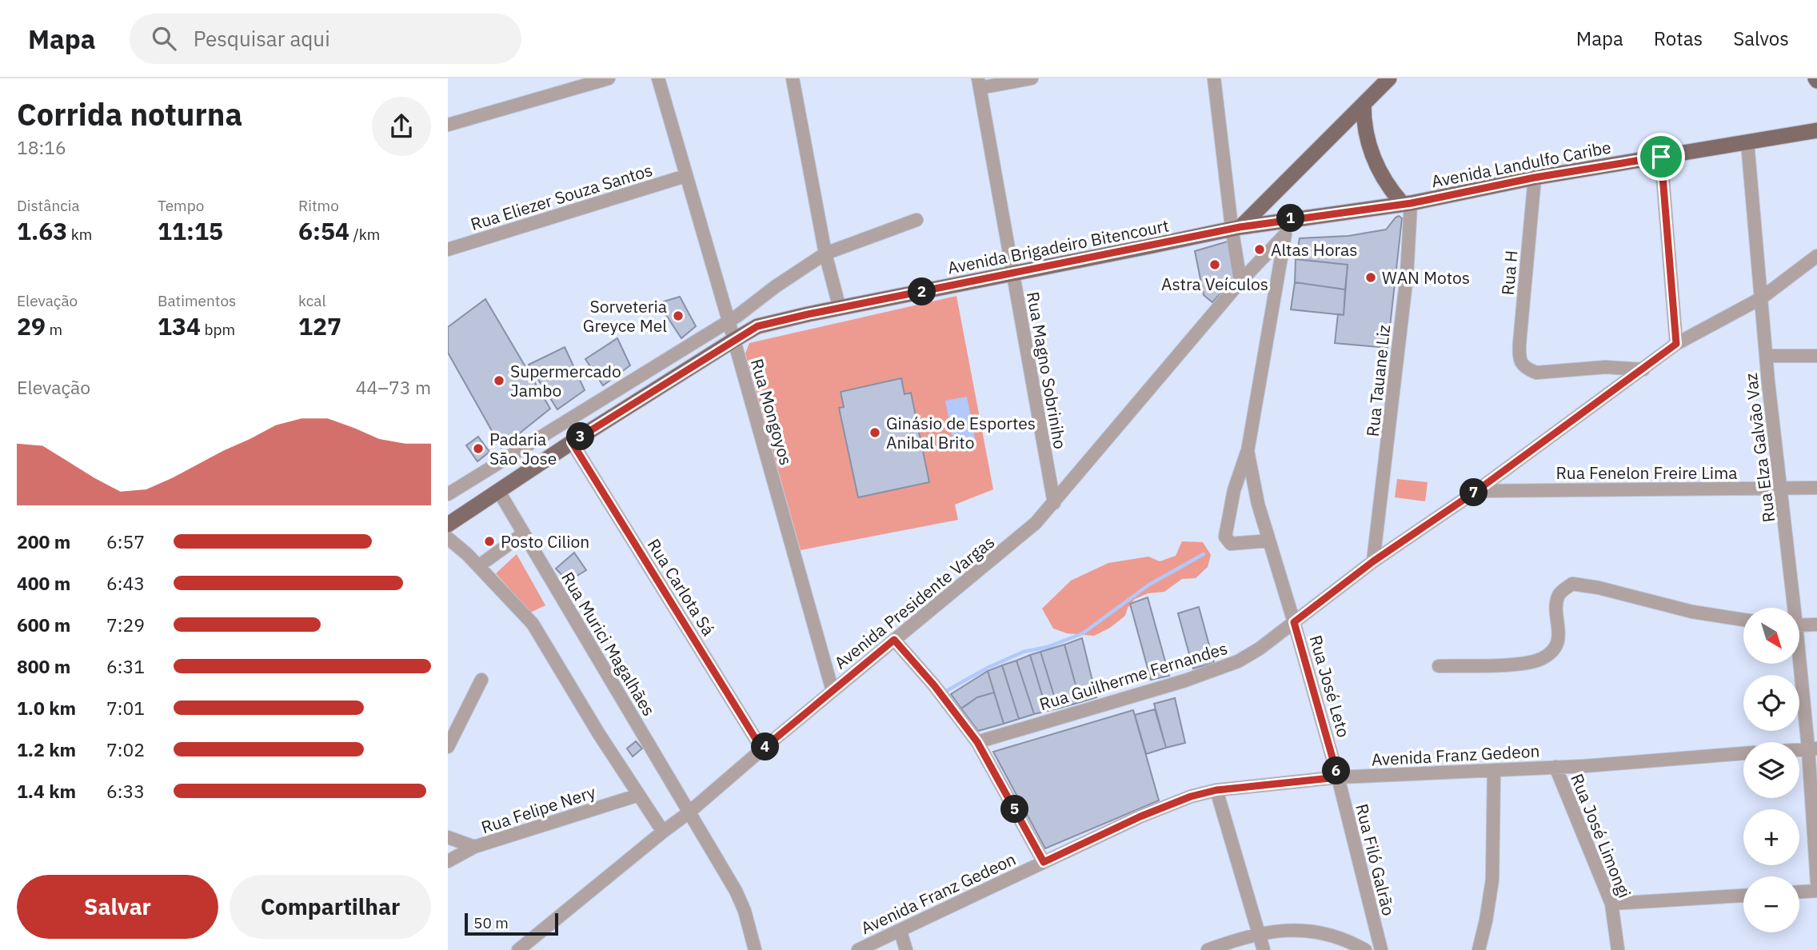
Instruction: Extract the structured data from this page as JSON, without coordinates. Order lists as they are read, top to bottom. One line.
{"streets":{"main road":["Avenida Landulfo Caribe","Avenida Brigadeiro Bitencourt"],"street":["Rua Eliezer Souza Santos","Rua H","Rua Magno Sobriniho","Rua Tauane Liz","Rua Mongoyos","Rua Elza Galvão Vaz","Rua Fenelon Freire Lima","Rua Carlota Sá","Avenida Presidente Vargas","Rua Murici Magalhães","Rua Guilherme Fernandes","Rua José Leto","Avenida Franz Gedeon","Rua Felipe Nery","Rua José Limongi","Rua Filó Galrão"]},"crossings":[["Avenida Landulfo Caribe","Avenida Brigadeiro Bitencourt"],["Avenida Landulfo Caribe","Rua H"],["Avenida Landulfo Caribe","Rua Tauane Liz"],["Avenida Landulfo Caribe","Rua Elza Galvão Vaz"],["Avenida Landulfo Caribe","Rua José Leto"],["Rua Eliezer Souza Santos","Rua Mongoyos"],["Avenida Brigadeiro Bitencourt","Rua Magno Sobriniho"],["Avenida Brigadeiro Bitencourt","Rua Mongoyos"],["Avenida Brigadeiro Bitencourt","Rua Carlota Sá"],["Avenida Brigadeiro Bitencourt","Rua Murici Magalhães"],["Rua H","Rua Guilherme Fernandes"],["Rua Magno Sobriniho","Avenida Presidente Vargas"],["Rua Tauane Liz","Rua Guilherme Fernandes"],["Rua Mongoyos","Avenida Presidente Vargas"],["Rua Elza Galvão Vaz","Rua Fenelon Freire Lima"],["Rua Elza Galvão Vaz","Rua Guilherme Fernandes"],["Rua Fenelon Freire Lima","Rua Guilherme Fernandes"],["Rua Carlota Sá","Avenida Presidente Vargas"],["Avenida Presidente Vargas","Rua Murici Magalhães"],["Avenida Presidente Vargas","Rua José Leto"],["Rua Guilherme Fernandes","Rua José Leto"],["Rua José Leto","Avenida Franz Gedeon"],["Rua José Leto","Rua Filó Galrão"],["Avenida Franz Gedeon","Rua José Limongi"],["Avenida Franz Gedeon","Rua Filó Galrão"]],"places":["Altas Horas","Astra Veículos","WAN Motos","Sorveteria Greyce Mel","Supermercado Jambo","Ginásio de Esportes Anibal Brito","Padaria São Jose","Posto Cilion"],"scale_bar":"50 m","north":"bottom right","page":{"header":"Mapa","search":"Pesquisar aqui","nav":["Mapa","Rotas","Salvos"],"heading":["Corrida noturna","18:16"],"stats":[["Distância","1.63 km"],["Tempo","11:15"],["Ritmo","6:54 /km"],["Elevação","29 m"],["Batimentos","134 bpm"],["kcal","127"]],"pins":["1","2","3","7","4","6","5"],"chart":["Elevação","44–73 m"],"list":[{"name":"200 m","note":"6:57"},{"name":"400 m","note":"6:43"},{"name":"600 m","note":"7:29"},{"name":"800 m","note":"6:31"},{"name":"1.0 km","note":"7:01"},{"name":"1.2 km","note":"7:02"},{"name":"1.4 km","note":"6:33"}],"map_buttons":["+","−"],"buttons":["Salvar","Compartilhar"],"scale":"50 m"}}
